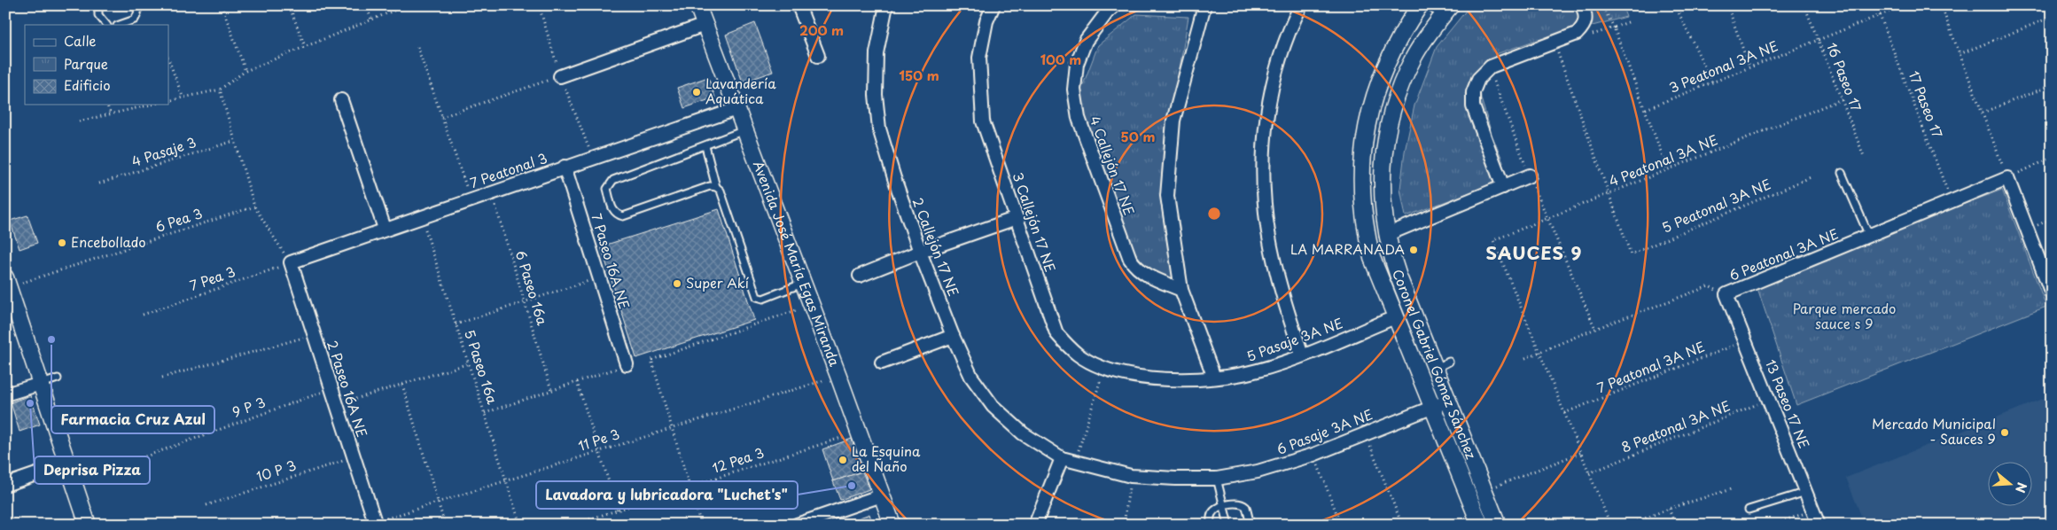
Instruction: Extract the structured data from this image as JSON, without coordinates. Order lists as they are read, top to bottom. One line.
{"streets":{"street":["4 Callejón 17 NE","7 Peatonal 3","3 Callejón 17 NE","2 Callejón 17 NE","6 Peatonal 3A NE","7 Paseo 16A NE","Avenida José María Egas Miranda","5 Pasaje 3A NE","Coronel Gabriel Gómez Sánchez","2 Paseo 16A NE","13 Paseo 17 NE","6 Pasaje 3A NE"],"path":["3 Peatonal 3A NE","16 Paseo 17","17 Paseo 17","4 Pasaje 3","4 Peatonal 3A NE","5 Peatonal 3A NE","6 Pea 3","7 Pea 3","6 Paseo 16a","5 Paseo 16a","7 Peatonal 3A NE","9 P 3","8 Peatonal 3A NE","11 Pe 3","12 Pea 3","10 P 3"]},"crossings":[["3 Peatonal 3A NE","16 Paseo 17"],["3 Peatonal 3A NE","17 Paseo 17"],["16 Paseo 17","4 Peatonal 3A NE"],["17 Paseo 17","6 Peatonal 3A NE"],["4 Peatonal 3A NE","5 Peatonal 3A NE"],["4 Peatonal 3A NE","6 Peatonal 3A NE"],["7 Peatonal 3","7 Paseo 16A NE"],["7 Peatonal 3","Avenida José María Egas Miranda"],["7 Peatonal 3","7 Pea 3"],["7 Peatonal 3","6 Paseo 16a"],["7 Peatonal 3","5 Paseo 16a"],["7 Peatonal 3","2 Paseo 16A NE"],["3 Callejón 17 NE","5 Pasaje 3A NE"],["2 Callejón 17 NE","6 Pasaje 3A NE"],["6 Peatonal 3A NE","13 Paseo 17 NE"],["Avenida José María Egas Miranda","11 Pe 3"],["Avenida José María Egas Miranda","12 Pea 3"],["7 Pea 3","2 Paseo 16A NE"],["5 Pasaje 3A NE","Coronel Gabriel Gómez Sánchez"],["Coronel Gabriel Gómez Sánchez","6 Pasaje 3A NE"],["5 Paseo 16a","11 Pe 3"],["7 Peatonal 3A NE","13 Paseo 17 NE"],["2 Paseo 16A NE","9 P 3"],["2 Paseo 16A NE","11 Pe 3"],["2 Paseo 16A NE","10 P 3"],["13 Paseo 17 NE","8 Peatonal 3A NE"]],"districts":["SAUCES 9"],"parks":["Parque mercado sauce s 9"],"places":["Lavandería Aquática","Encebollado","LA MARRANADA","Super Akí","Farmacia Cruz Azul","Deprisa Pizza","Mercado Municipal - Sauces 9","La Esquina del Ñaño","Lavadora y lubricadora \"Luchet's\""],"legend":["Calle","Parque","Edificio"],"north":"right","rings":["200 m","100 m","150 m","50 m"]}
